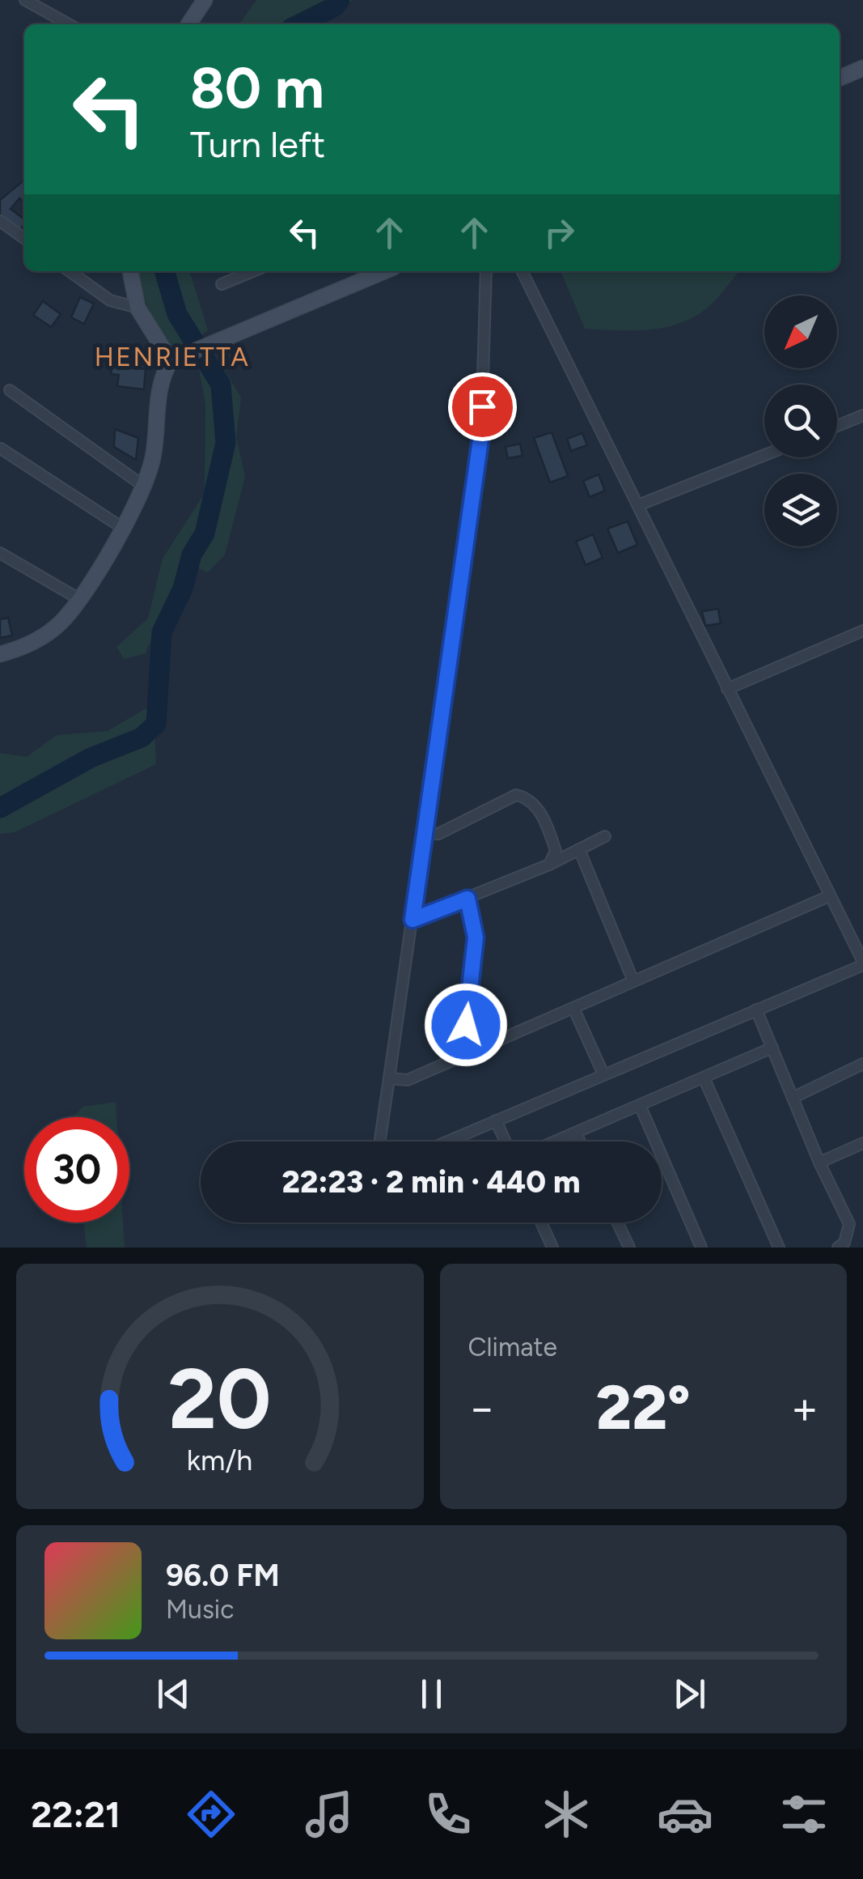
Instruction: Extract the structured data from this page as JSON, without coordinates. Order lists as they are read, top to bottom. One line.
{"districts":["HENRIETTA"],"north":"bottom left","page":{"turn":["80 m","Turn left"],"limit":"30","trip":"22:23 · 2 min · 440 m","tile":"Climate","heat":["−","22°","+"],"song":["96.0 FM","Music"],"tabs":"22:21","gauge":["20","km/h"]}}
